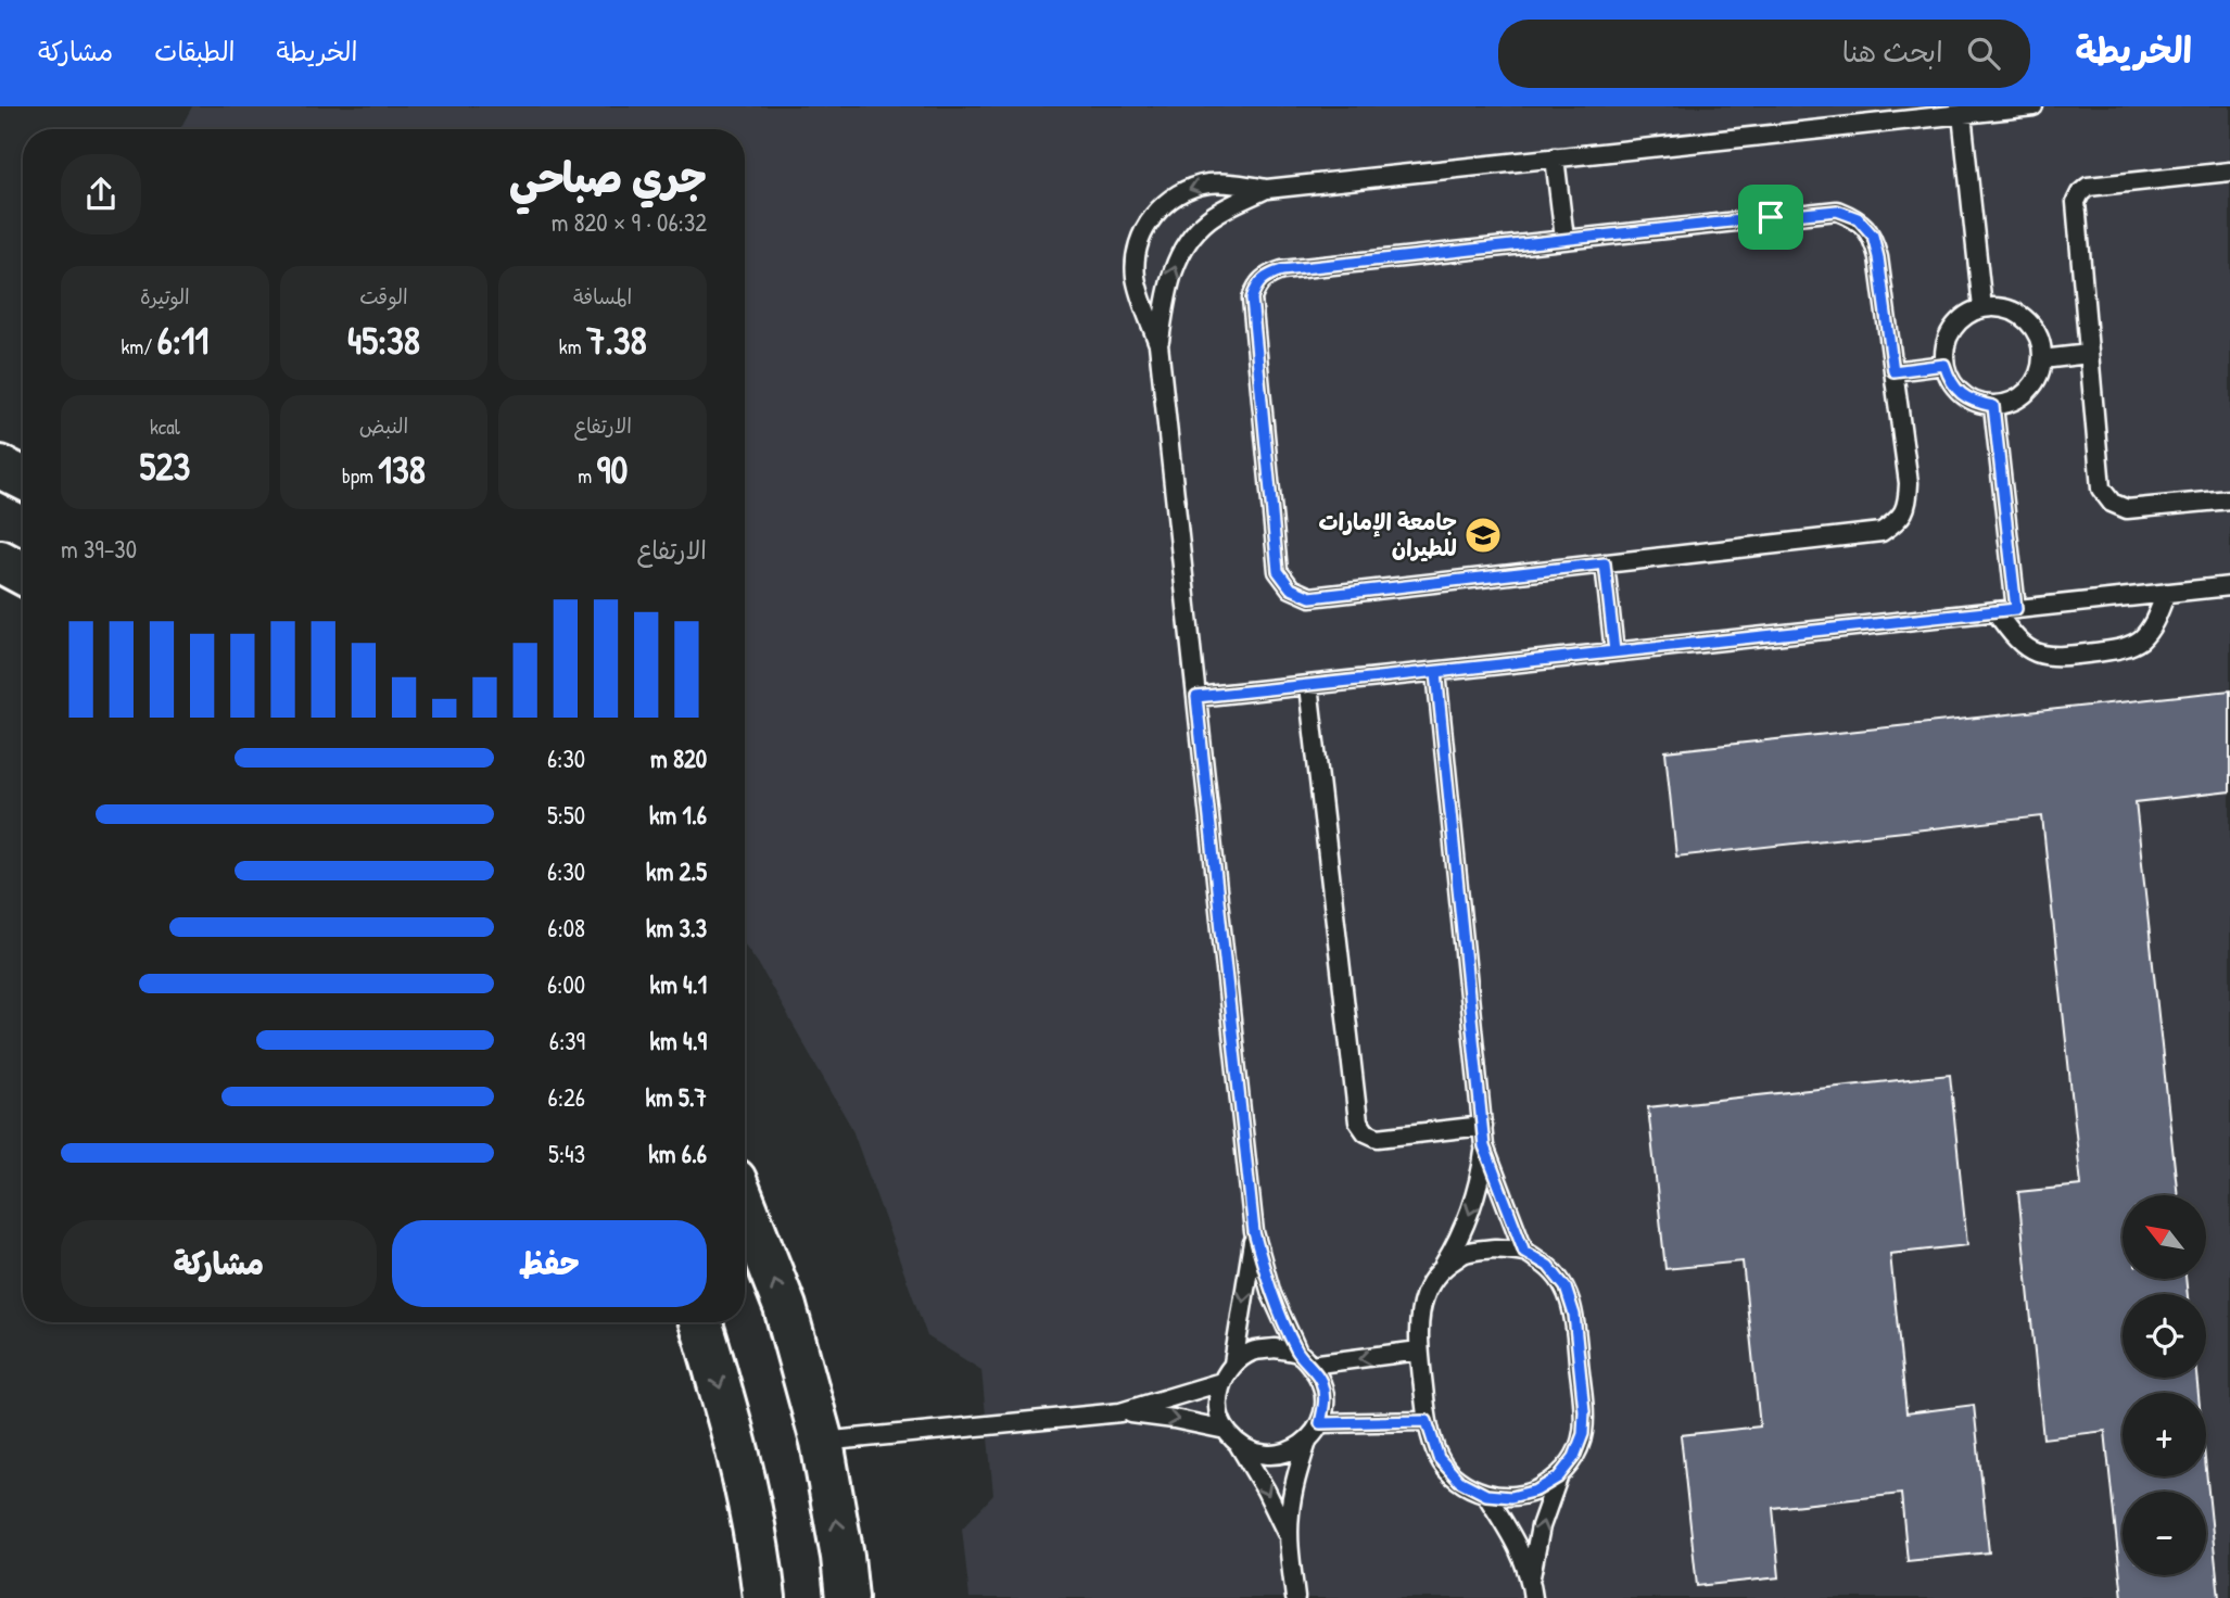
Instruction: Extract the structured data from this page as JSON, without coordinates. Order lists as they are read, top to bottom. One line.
{"places":{"school or university":["جامعة الإمارات للطيران"]},"north":"top left","page":{"header":"الخريطة","search":"ابحث هنا","nav":["الخريطة","الطبقات","مشاركة"],"heading":["جري صباحي","06:32 · 9 × 820 m"],"stats":[["المسافة","7.38 km"],["الوقت","45:38"],["الوتيرة","6:11 /km"],["الارتفاع","90 m"],["النبض","138 bpm"],["kcal","523"]],"chart":["الارتفاع","30–39 m"],"list":[{"name":"820 m","note":"6:30"},{"name":"1.6 km","note":"5:50"},{"name":"2.5 km","note":"6:30"},{"name":"3.3 km","note":"6:08"},{"name":"4.1 km","note":"6:00"},{"name":"4.9 km","note":"6:39"},{"name":"5.7 km","note":"6:26"},{"name":"6.6 km","note":"5:43"}],"map_buttons":["+","−"],"buttons":["حفظ","مشاركة"]}}
